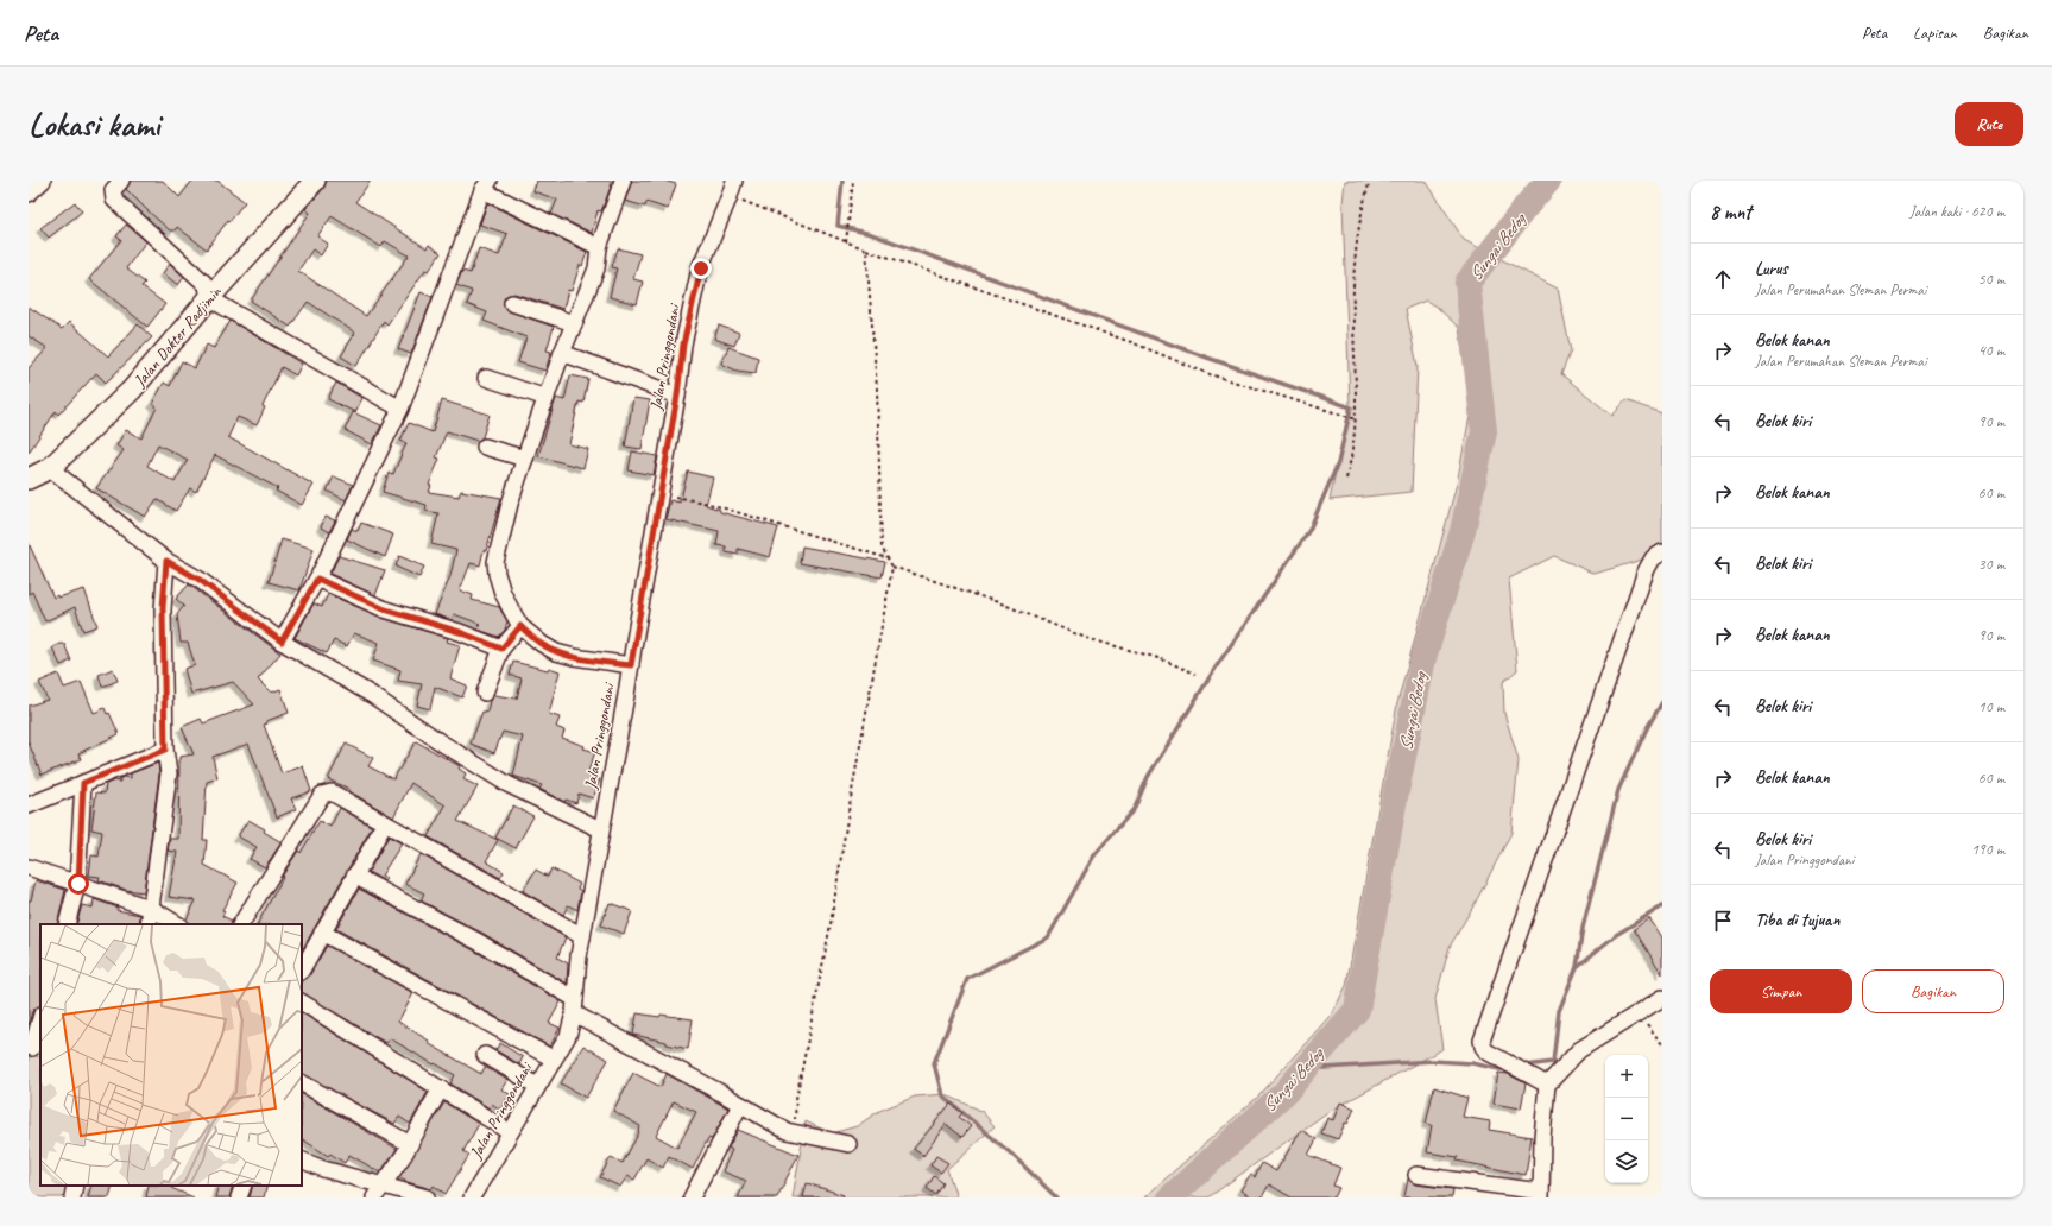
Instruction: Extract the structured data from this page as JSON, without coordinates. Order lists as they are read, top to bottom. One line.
{"streets":{"main road":["Jalan Dokter Radjimin"],"street":["Jalan Pringgondani"]},"water":["Sungai Bedog"],"page":{"header":"Peta","nav":["Peta","Lapisan","Bagikan"],"buttons":["Rute",["Simpan","Bagikan"]],"title":"Lokasi kami","heading":["8 mnt","Jalan kaki · 620 m"],"list":[["Lurus","Jalan Perumahan Sleman Permai","50 m"],["Belok kanan","Jalan Perumahan Sleman Permai","40 m"],["Belok kiri","90 m"],["Belok kanan","60 m"],["Belok kiri","30 m"],["Belok kanan","90 m"],["Belok kiri","10 m"],["Belok kanan","60 m"],["Belok kiri","Jalan Pringgondani","190 m"],"Tiba di tujuan"],"map_buttons":["+","−"]}}
